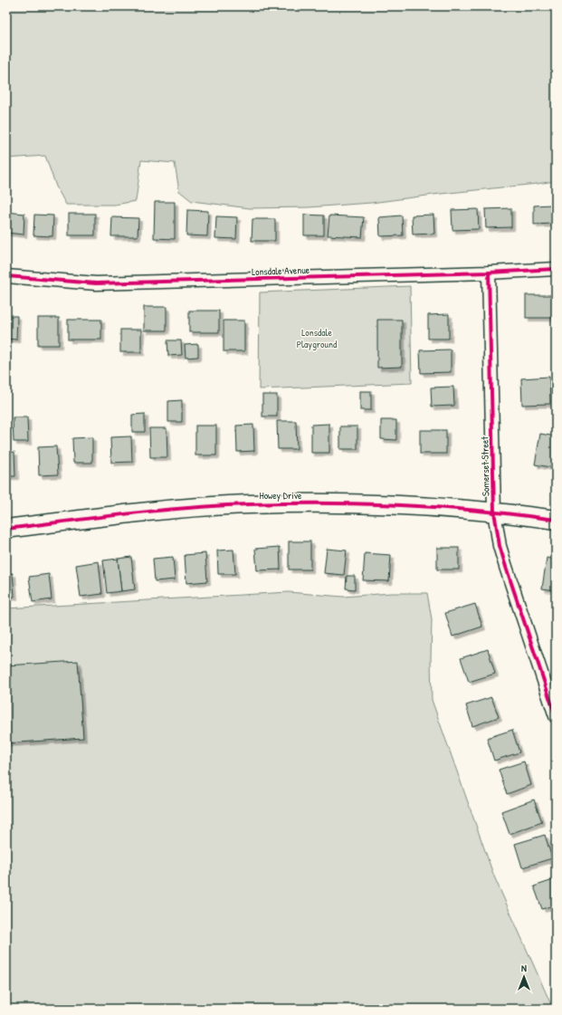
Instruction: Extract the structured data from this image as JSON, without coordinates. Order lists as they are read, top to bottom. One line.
{"streets":{"main road":["Howey Drive"],"street":["Lonsdale Avenue","Somerset Street"]},"crossings":[["Lonsdale Avenue","Somerset Street"],["Somerset Street","Howey Drive"]],"parks":["Lonsdale Playground"],"north":"top"}
